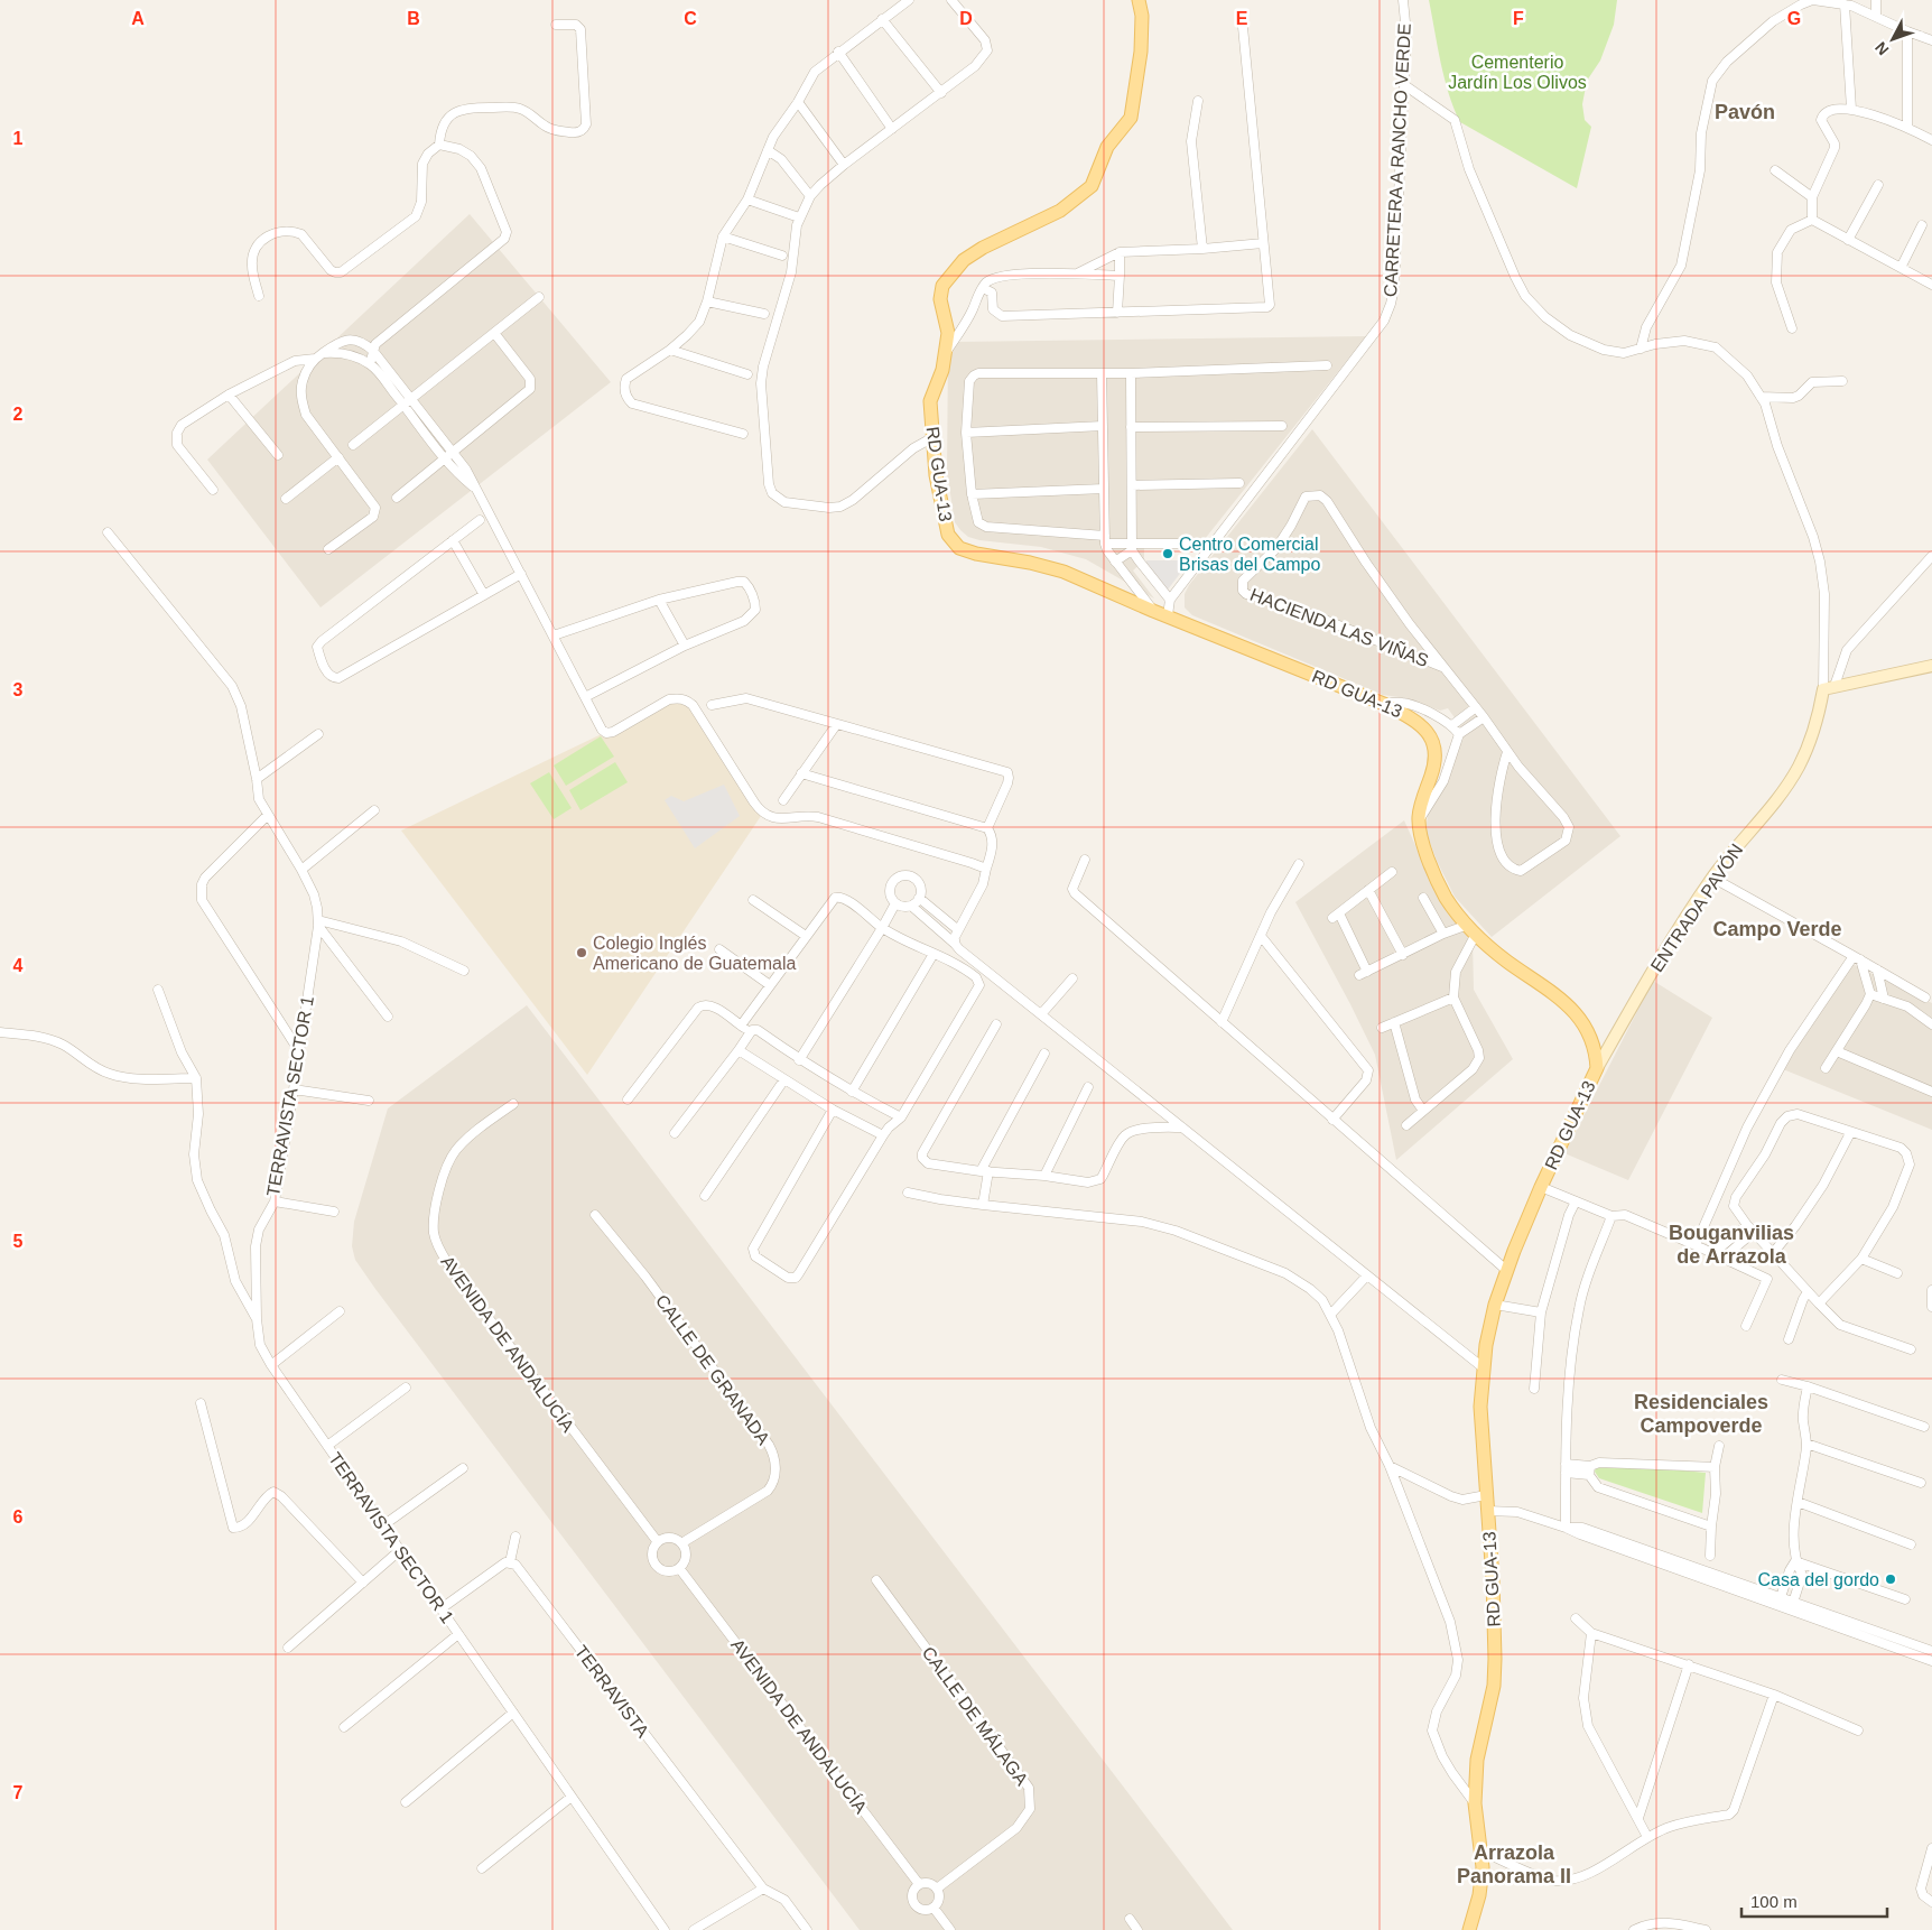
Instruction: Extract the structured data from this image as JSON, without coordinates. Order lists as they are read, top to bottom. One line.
{"streets":{"main road":["RD GUA-13"],"street":["CARRETERA A RANCHO VERDE","HACIENDA LAS VIÑAS","ENTRADA PAVÓN","TERRAVISTA SECTOR 1","AVENIDA DE ANDALUCÍA","CALLE DE GRANADA","TERRAVISTA","CALLE DE MÁLAGA"]},"crossings":[["CARRETERA A RANCHO VERDE","RD GUA-13"],["RD GUA-13","ENTRADA PAVÓN"],["AVENIDA DE ANDALUCÍA","CALLE DE GRANADA"],["AVENIDA DE ANDALUCÍA","CALLE DE MÁLAGA"]],"districts":["Pavón","Campo Verde","Bouganvilias de Arrazola","Residenciales Campoverde","Arrazola Panorama II"],"parks":["Cementerio Jardín Los Olivos"],"places":["Centro Comercial Brisas del Campo","Colegio Inglés Americano de Guatemala","Casa del gordo"],"scale_bar":"100 m","north":"bottom left","grid":{"columns":["A","B","C","D","E","F","G"],"rows":["1","2","3","4","5","6","7"]}}
